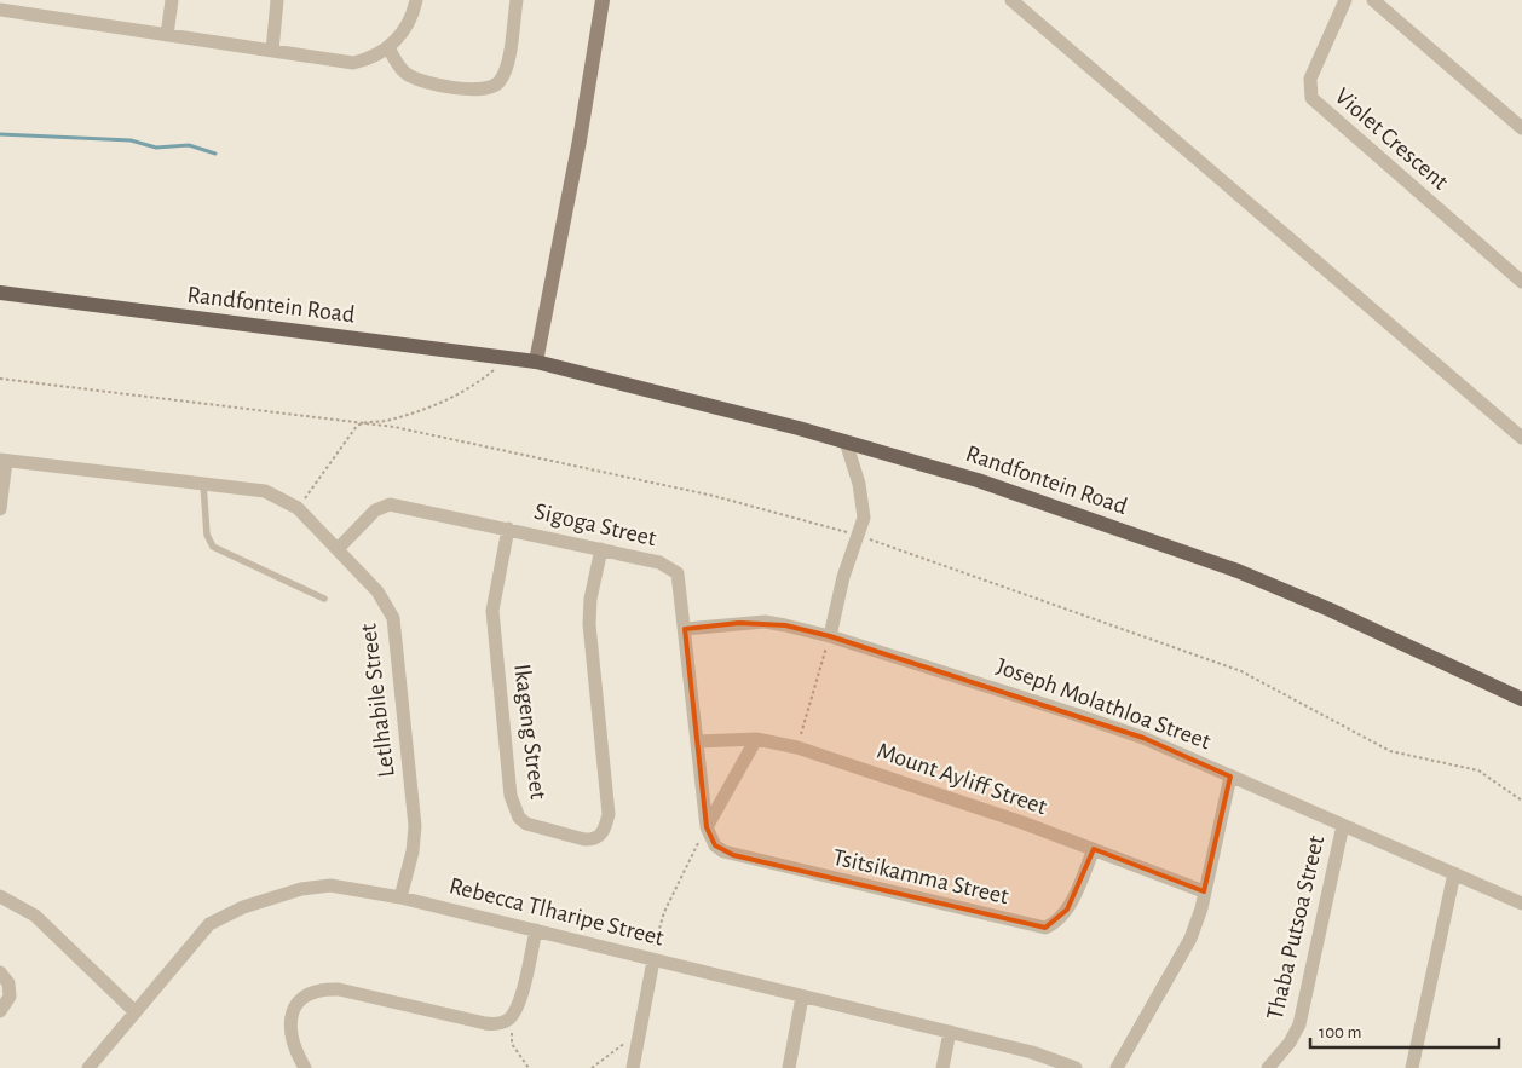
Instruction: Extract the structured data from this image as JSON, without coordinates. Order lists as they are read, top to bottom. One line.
{"streets":{"main road":["Randfontein Road"],"street":["Violet Crescent","Sigoga Street","Letlhabile Street","Joseph Molathloa Street","Ikageng Street","Mount Ayliff Street","Tsitsikamma Street","Rebecca Tlharipe Street","Thaba Putsoa Street"]},"crossings":[["Sigoga Street","Letlhabile Street"],["Sigoga Street","Joseph Molathloa Street"],["Sigoga Street","Ikageng Street"],["Sigoga Street","Mount Ayliff Street"],["Sigoga Street","Tsitsikamma Street"],["Letlhabile Street","Rebecca Tlharipe Street"],["Joseph Molathloa Street","Thaba Putsoa Street"],["Mount Ayliff Street","Tsitsikamma Street"]],"scale_bar":"100 m"}
